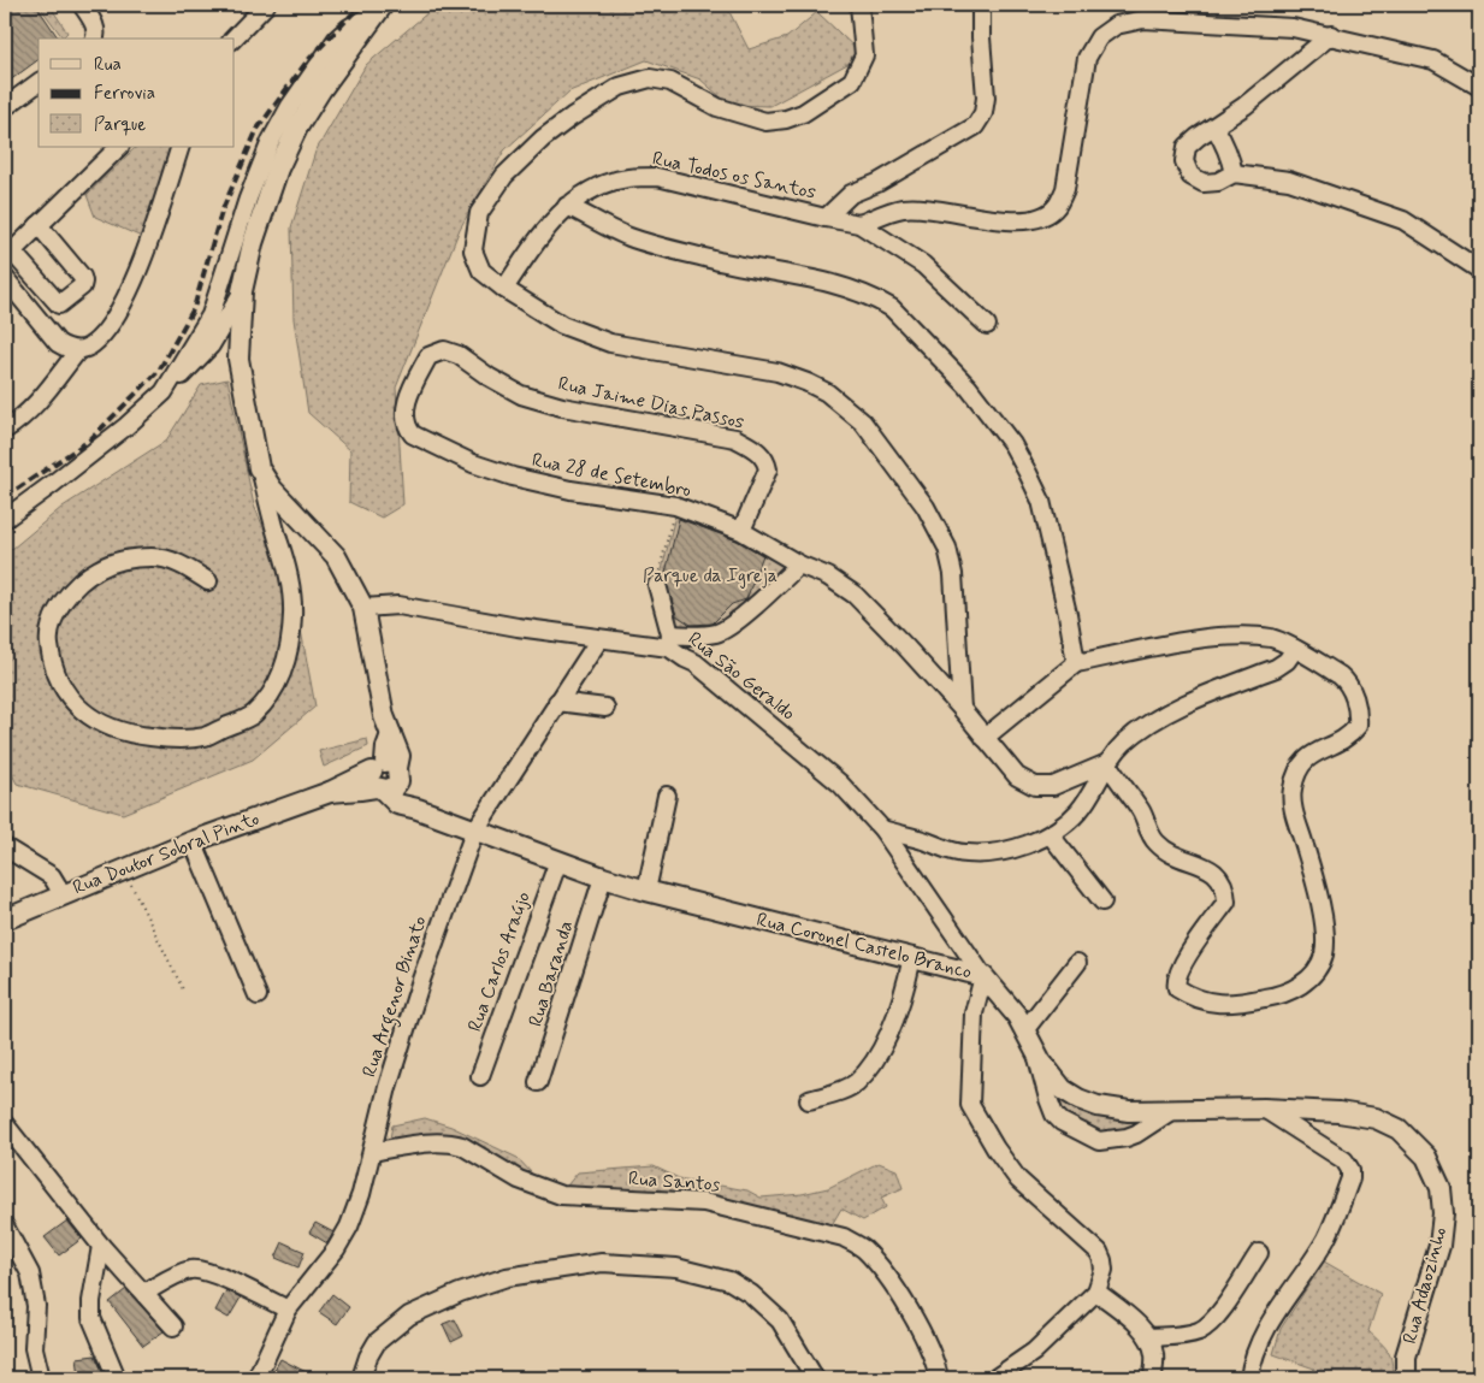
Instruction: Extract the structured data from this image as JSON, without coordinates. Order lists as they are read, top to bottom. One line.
{"streets":{"main road":["Rua Doutor Sobral Pinto","Rua Coronel Castelo Branco","Rua Adaozinho"],"street":["Rua Todos os Santos","Rua Jaime Dias Passos","Rua 28 de Setembro","Rua São Geraldo","Rua Carlos Araújo","Rua Baranda","Rua Argenor Binato","Rua Santos"]},"crossings":[["Rua Jaime Dias Passos","Rua 28 de Setembro"],["Rua São Geraldo","Rua Coronel Castelo Branco"],["Rua São Geraldo","Rua Argenor Binato"],["Rua Doutor Sobral Pinto","Rua Coronel Castelo Branco"],["Rua Coronel Castelo Branco","Rua Carlos Araújo"],["Rua Coronel Castelo Branco","Rua Baranda"],["Rua Coronel Castelo Branco","Rua Argenor Binato"],["Rua Coronel Castelo Branco","Rua Adaozinho"],["Rua Argenor Binato","Rua Santos"]],"parks":["Parque da Igreja"],"legend":["Rua","Ferrovia","Parque"]}
